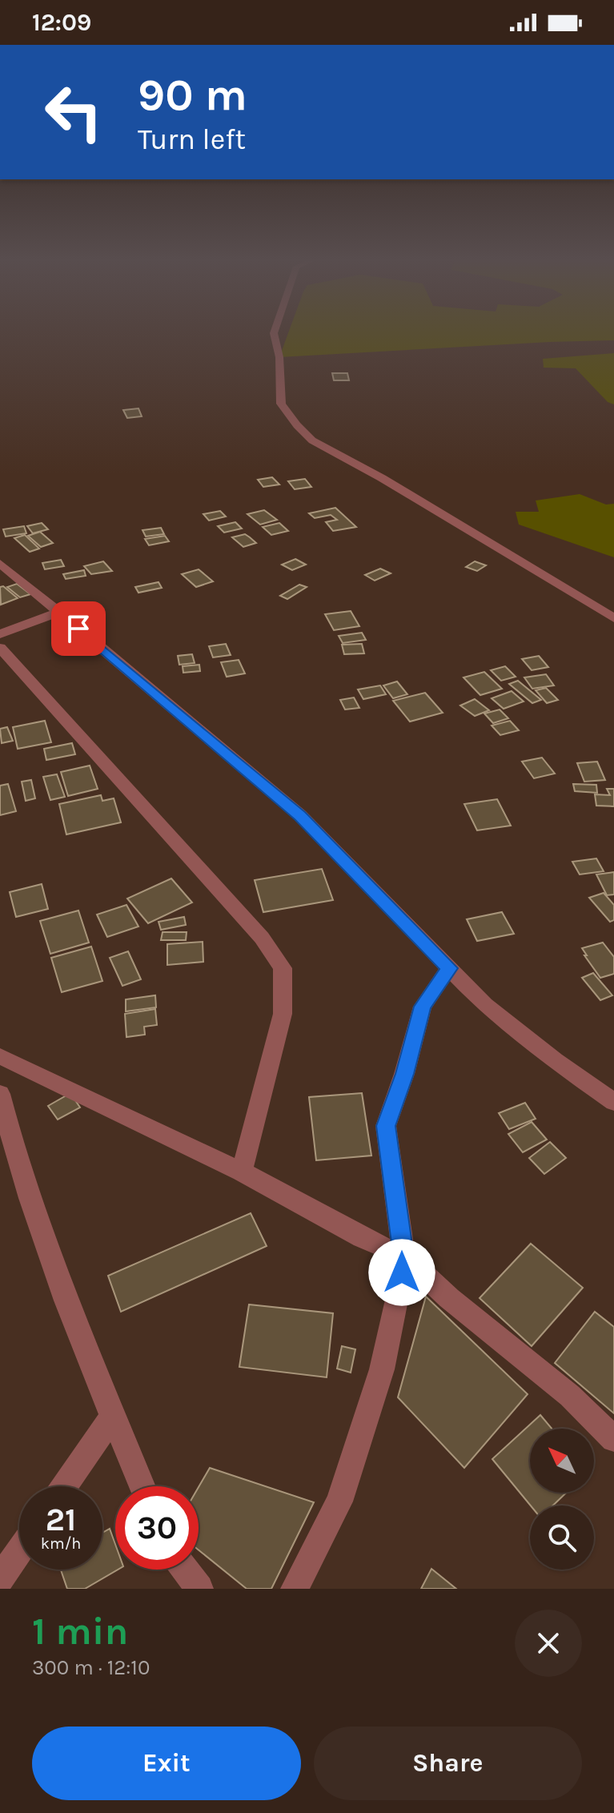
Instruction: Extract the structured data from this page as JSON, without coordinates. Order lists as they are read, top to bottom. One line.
{"north":"top left","page":{"status":"12:09","turn":["90 m","Turn left"],"speed":"21 km/h","limit":"30","heading":["1 min","300 m · 12:10"],"buttons":["Exit","Share"]}}
